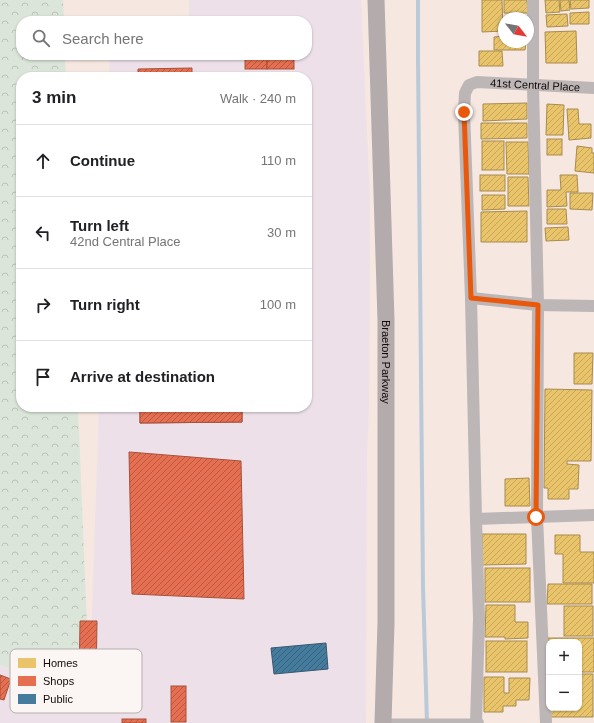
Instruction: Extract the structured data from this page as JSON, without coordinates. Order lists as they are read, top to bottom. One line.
{"streets":{"main road":["Braeton Parkway"],"street":["41st Central Place"]},"legend":["Homes","Shops","Public"],"north":"bottom right","page":{"search":"Search here","heading":["3 min","Walk · 240 m"],"list":[["Continue","110 m"],["Turn left","42nd Central Place","30 m"],["Turn right","100 m"],"Arrive at destination"],"map_buttons":["+","−"]}}
